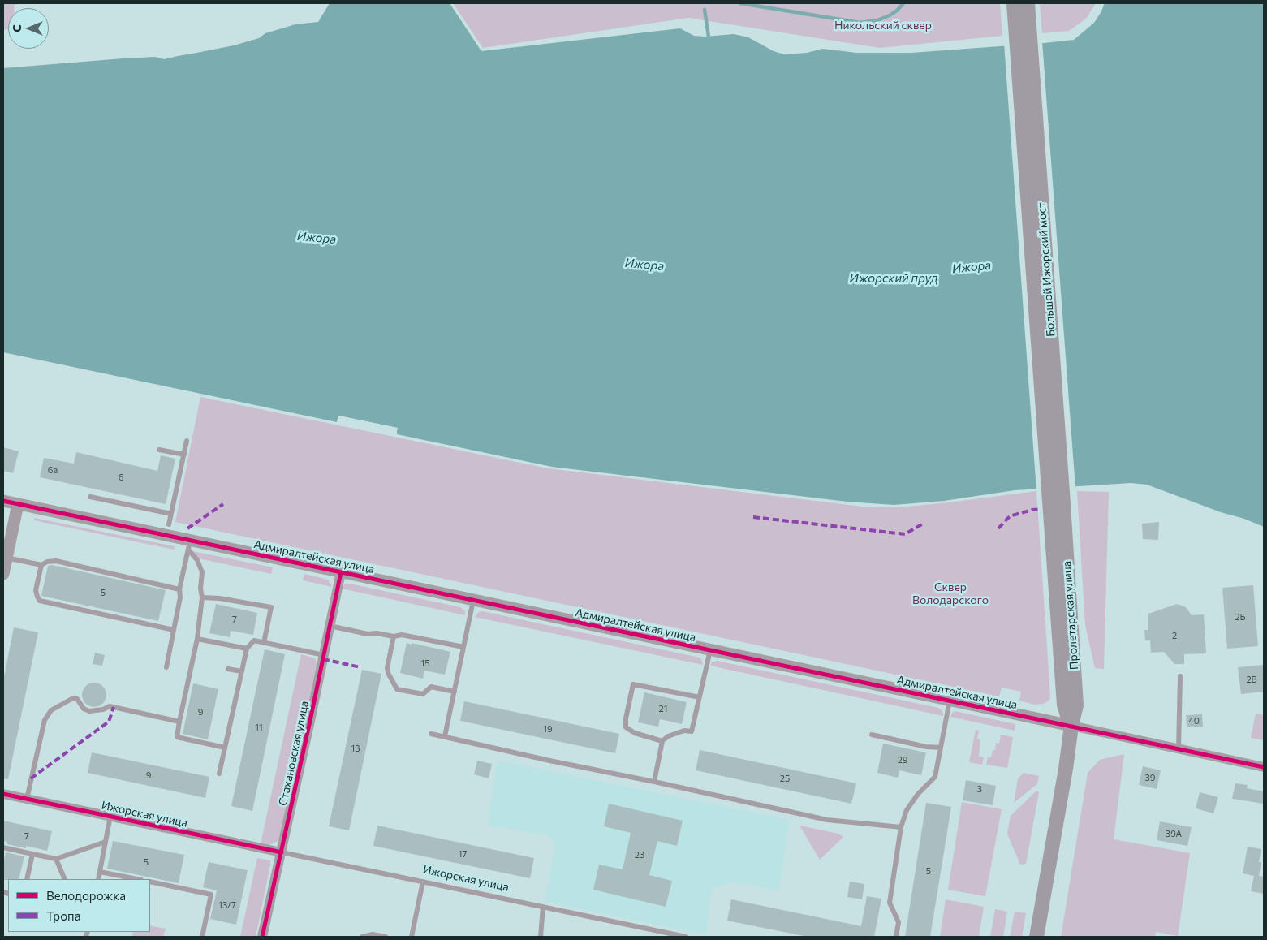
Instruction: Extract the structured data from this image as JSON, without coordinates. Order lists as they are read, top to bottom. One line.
{"streets":{"main road":["Большой Ижорский мост","Пролетарская улица"],"street":["Адмиралтейская улица","Стахановская улица","Ижорская улица"]},"crossings":[["Большой Ижорский мост","Пролетарская улица"],["Адмиралтейская улица","Пролетарская улица"],["Адмиралтейская улица","Стахановская улица"],["Стахановская улица","Ижорская улица"]],"water":["Ижора","Ижорский пруд"],"parks":["Никольский сквер","Сквер Володарского"],"house_numbers":["6а","6","5","2Б","7","2","15","2В","21","9","40","11","19","13","29","9","39","25","3","39А","7","17","23","5","5","13/7"],"legend":["Велодорожка","Тропа"],"north":"left"}
